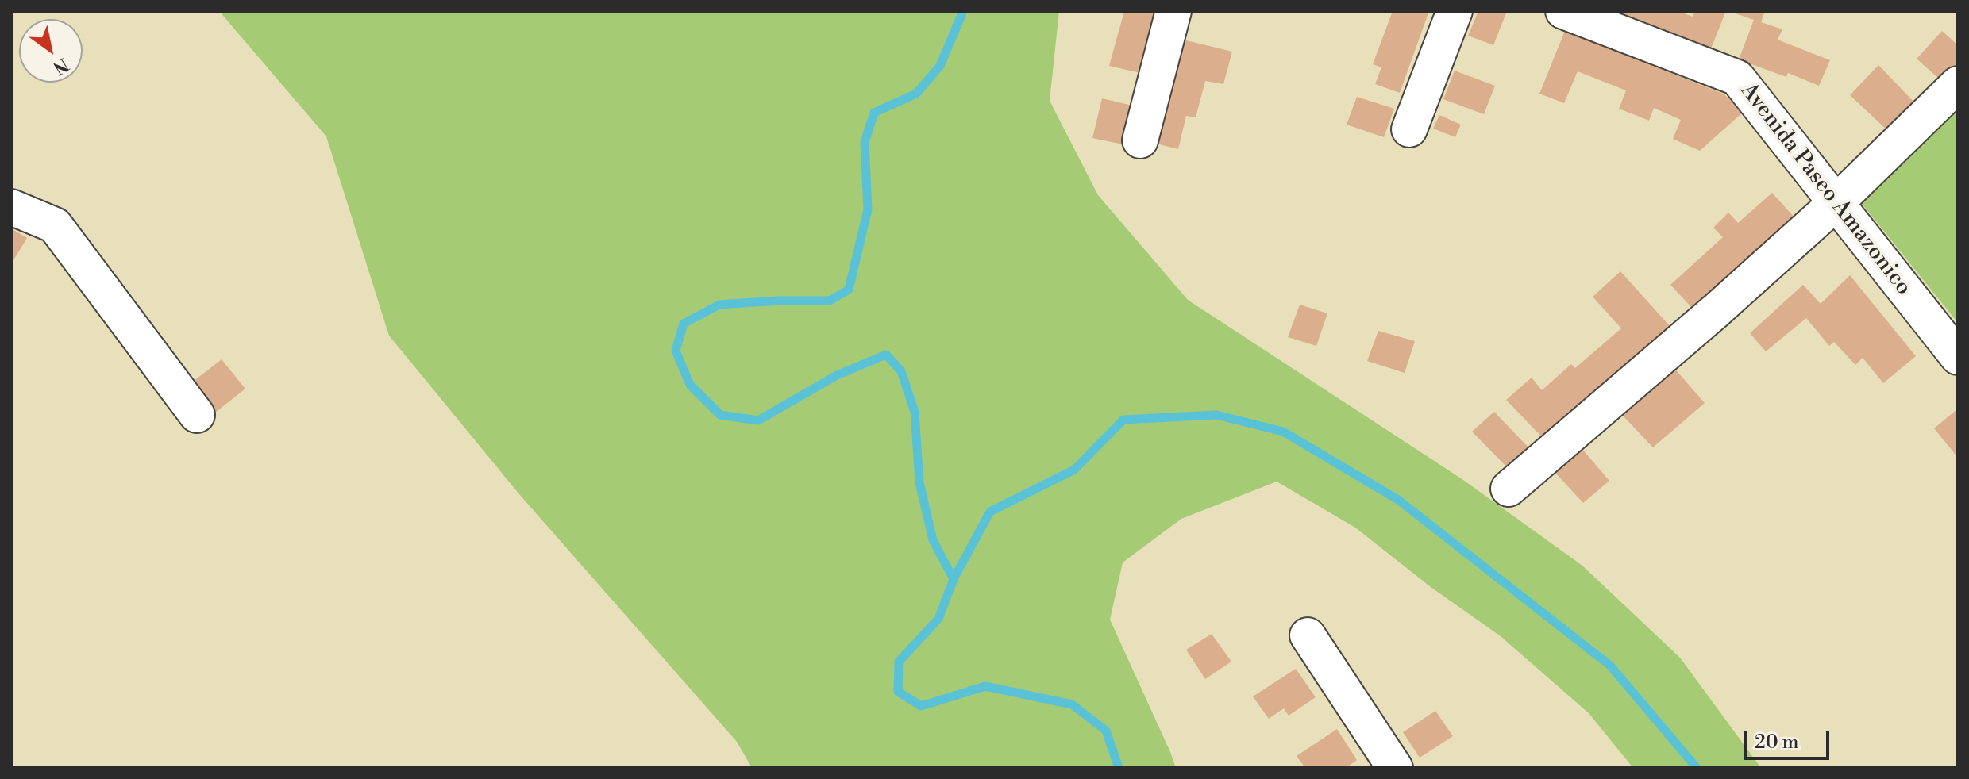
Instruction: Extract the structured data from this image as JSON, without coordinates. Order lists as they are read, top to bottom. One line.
{"streets":{"street":["Avenida Paseo Amazonico"]},"scale_bar":"20 m","north":"bottom right"}
